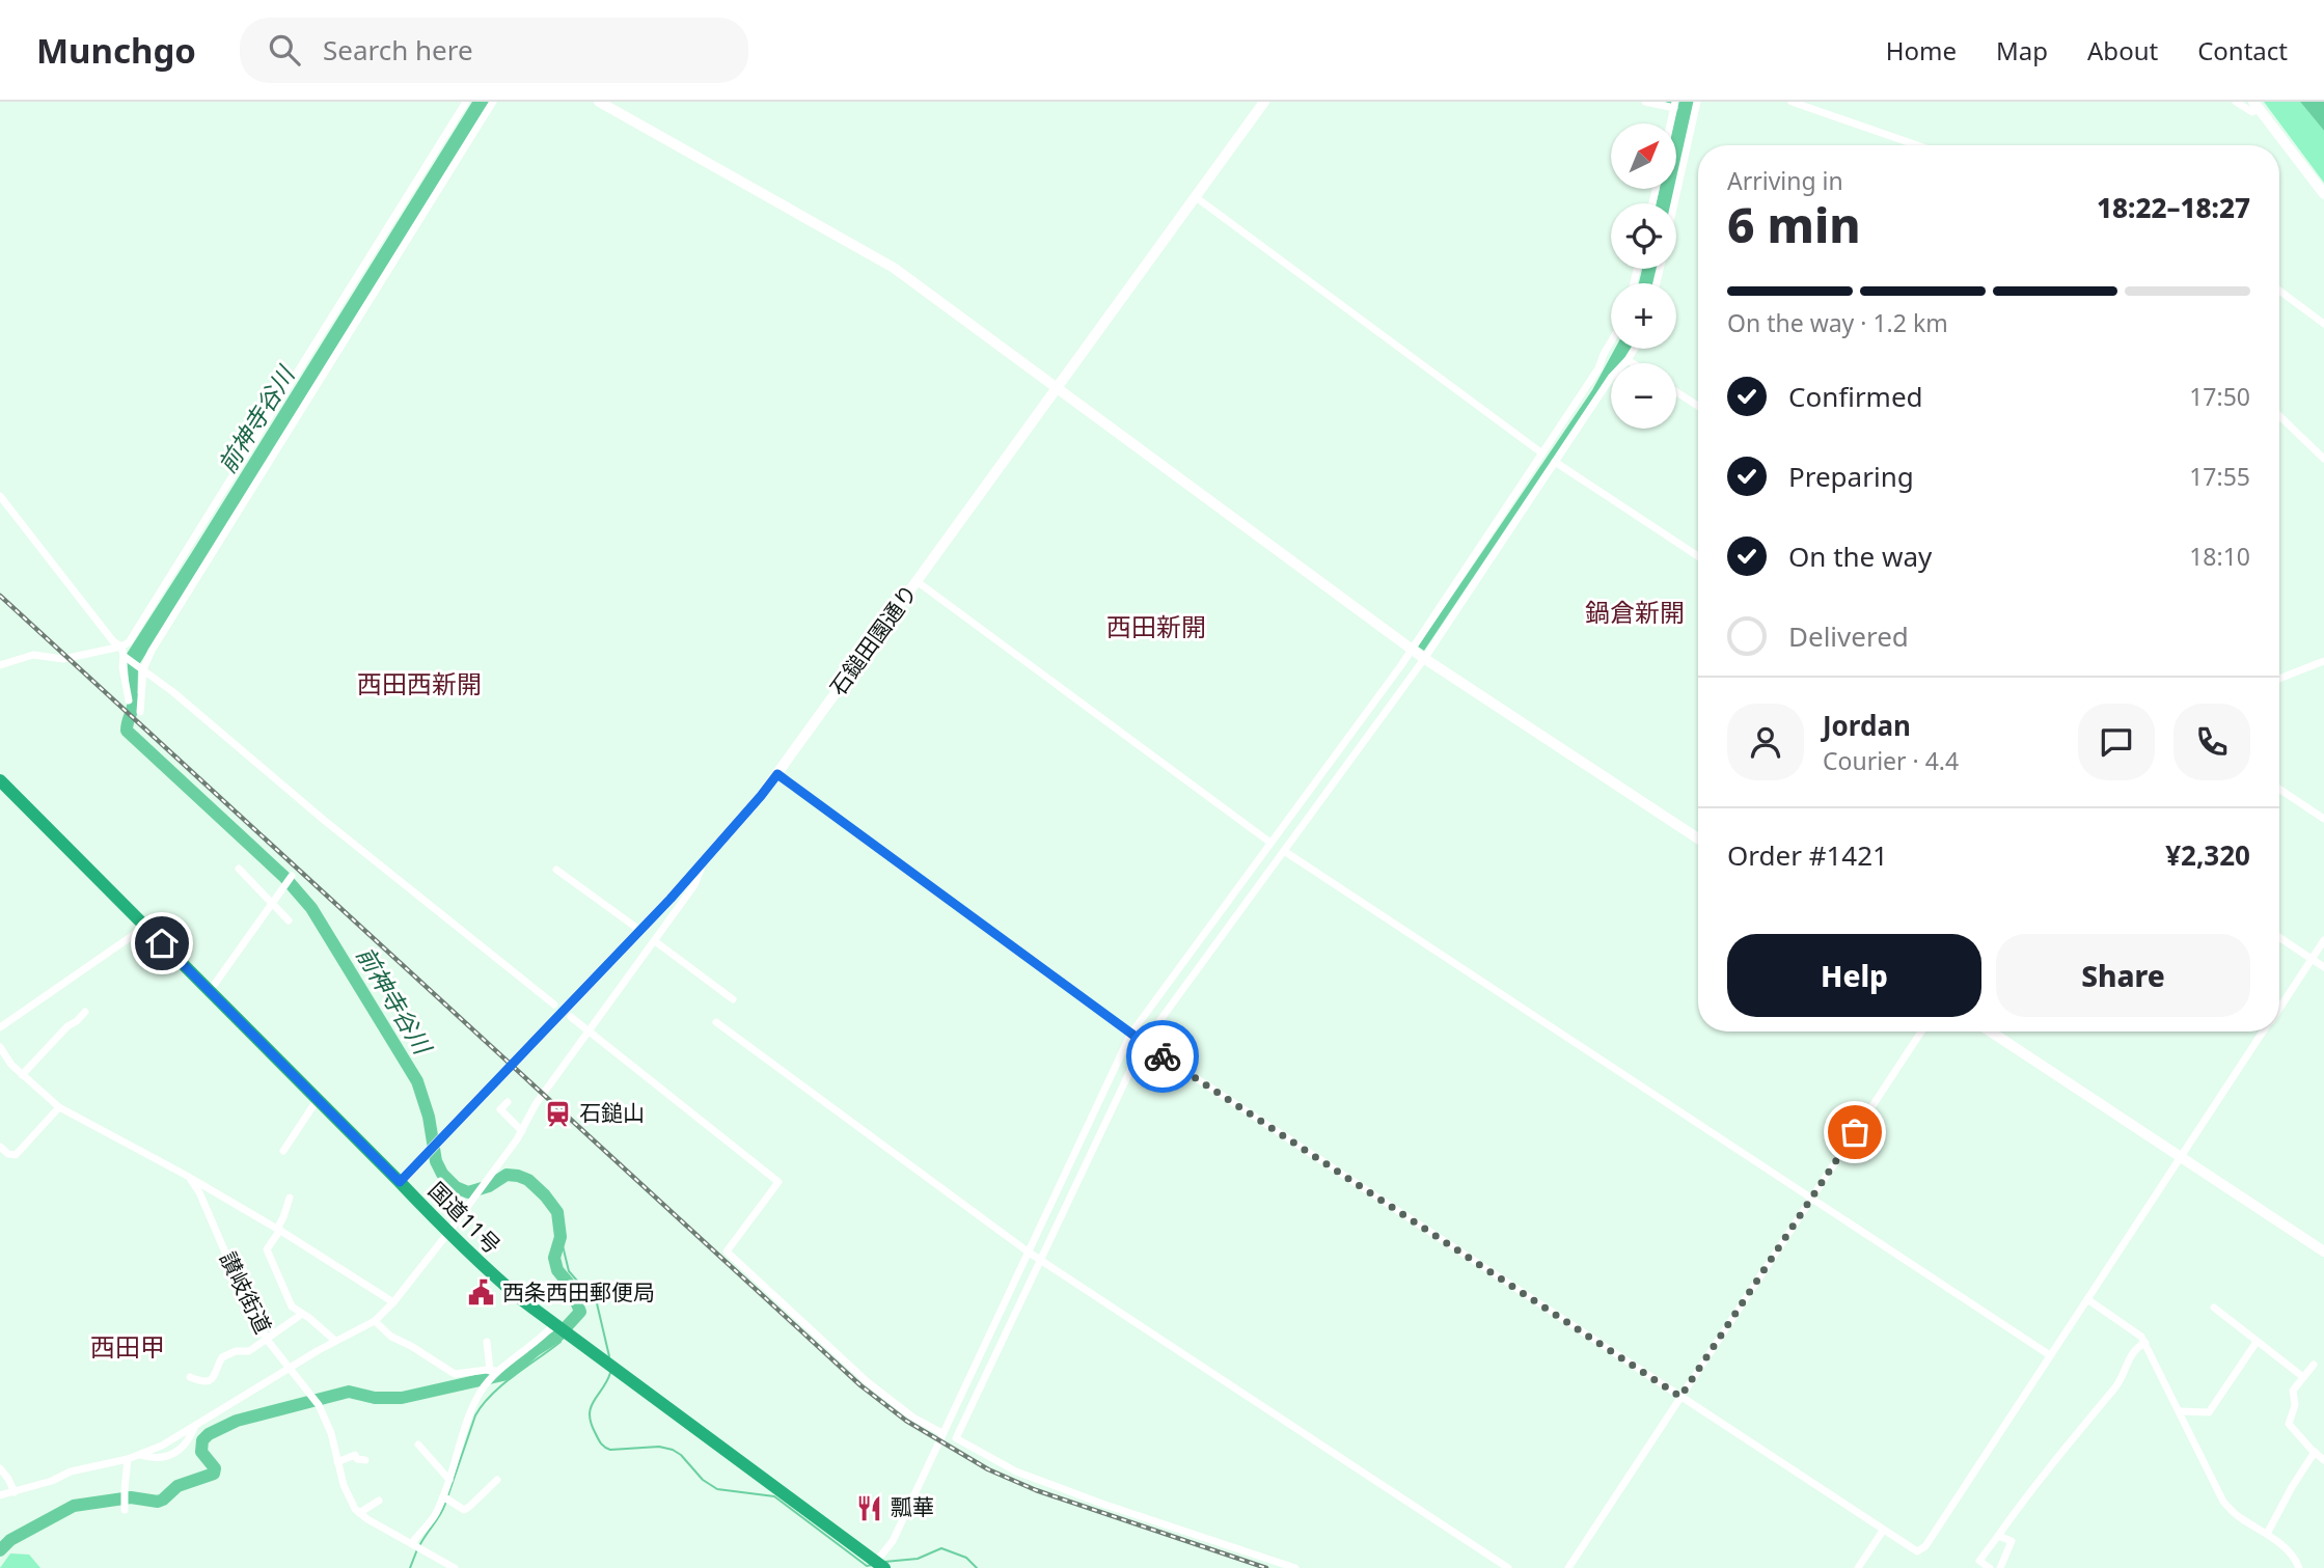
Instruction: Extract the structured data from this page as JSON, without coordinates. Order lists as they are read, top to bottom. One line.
{"streets":{"highway":["国道11号"],"street":["石鎚田園通り","讃岐街道"]},"crossings":[["石鎚田園通り","国道11号"]],"districts":["鍋倉新開","西田新開","西田西新開","西田甲"],"water":["前神寺谷川"],"places":{"station":["石鎚山"],"public building":["西条西田郵便局"],"restaurant":["瓢華"]},"north":"top right","page":{"header":"Munchgo","search":"Search here","nav":["Home","Map","About","Contact"],"map_buttons":["+","−"],"heading":["6 min","Arriving in","18:22–18:27"],"panel":["Jordan","Courier · 4.4","Order #1421","¥2,320"],"bar":"On the way · 1.2 km","list":[["Confirmed","17:50"],["Preparing","17:55"],["On the way","18:10"],"Delivered"],"buttons":["Help","Share"]}}
